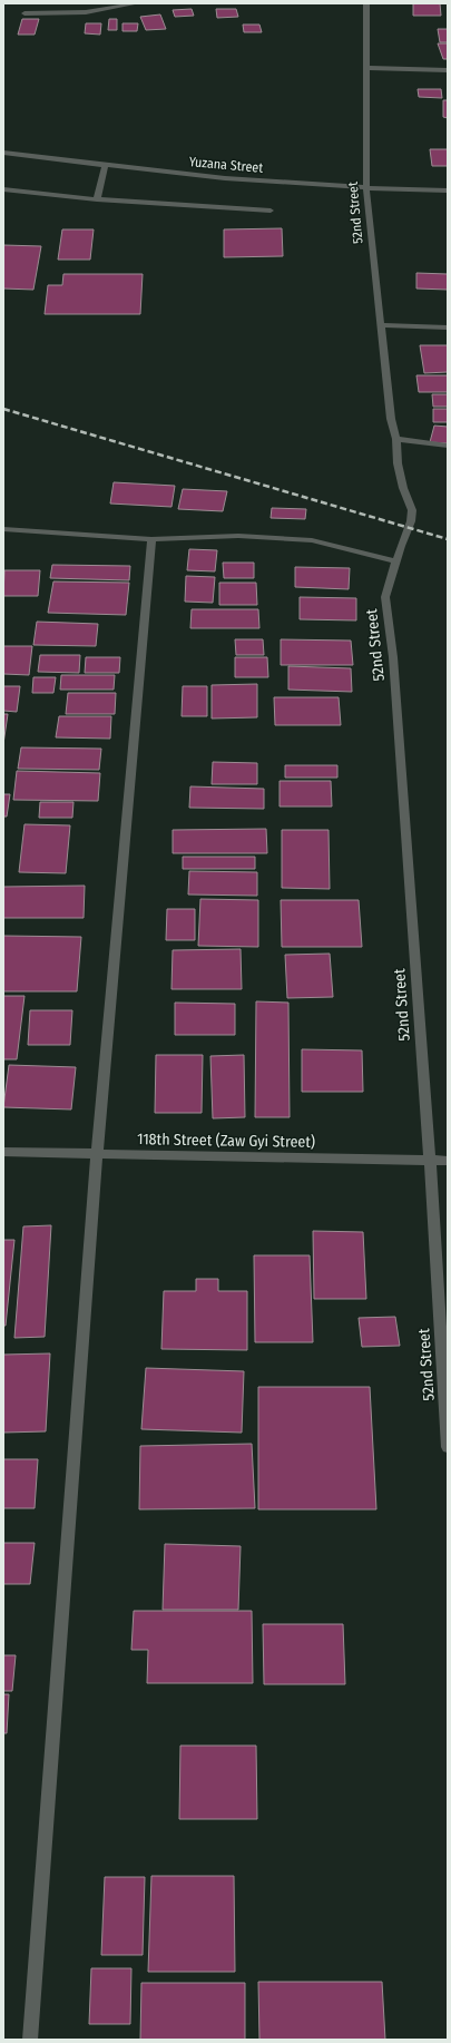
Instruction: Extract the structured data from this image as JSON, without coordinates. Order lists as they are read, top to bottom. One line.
{"streets":{"street":["Yuzana Street","52nd Street","118th Street (Zaw Gyi Street)"]},"crossings":[["Yuzana Street","52nd Street"],["52nd Street","118th Street (Zaw Gyi Street)"]]}
